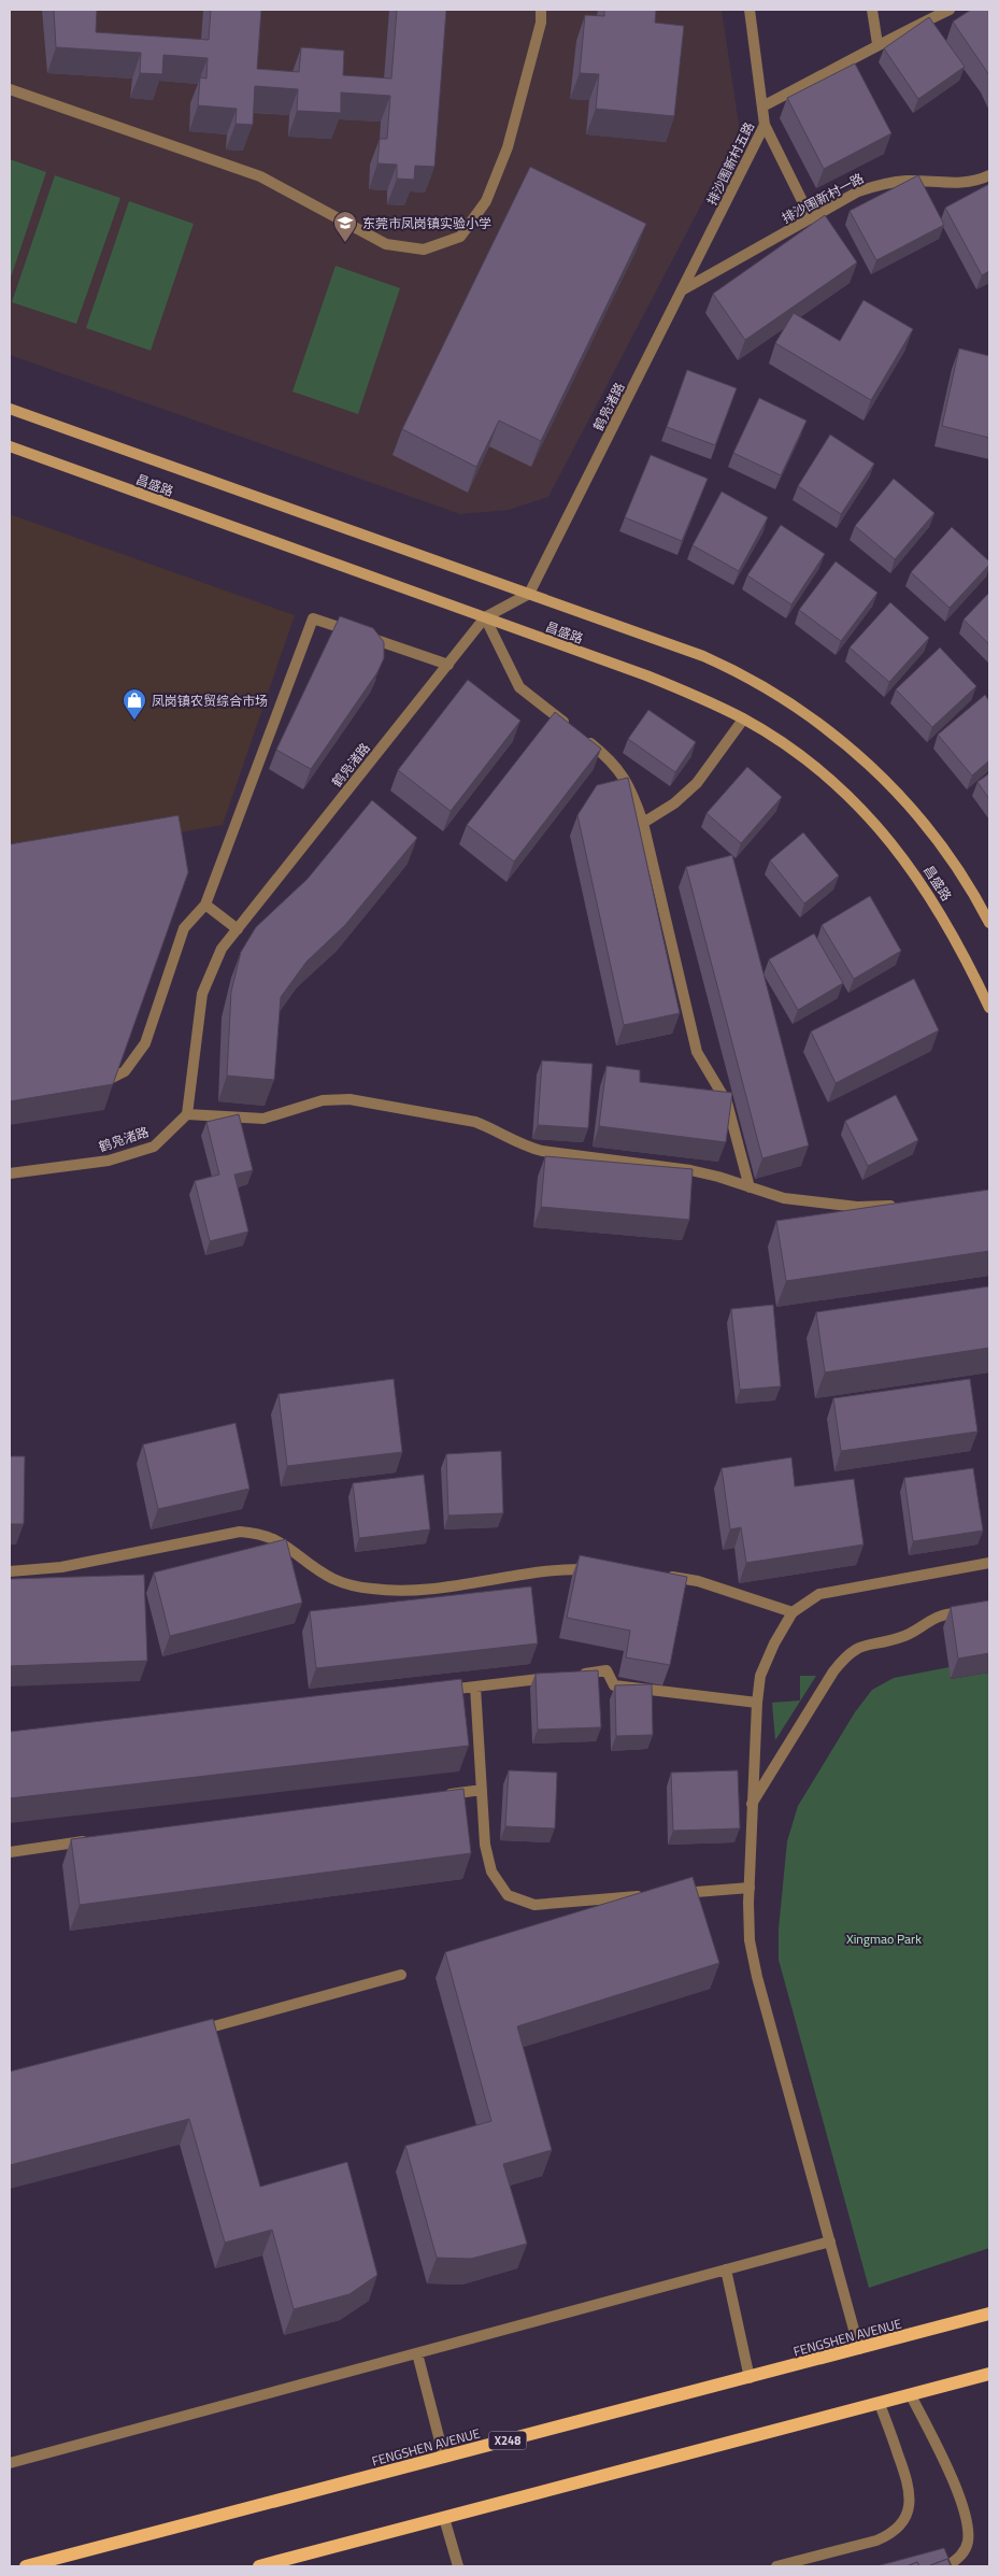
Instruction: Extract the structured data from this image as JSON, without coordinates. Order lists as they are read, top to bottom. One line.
{"streets":{"main road":["FENGSHEN AVENUE","X248"],"street":["排沙围新村五路","排沙围新村一路","鹤凫渚路","昌盛路"]},"crossings":[["排沙围新村五路","排沙围新村一路"],["排沙围新村五路","鹤凫渚路"],["排沙围新村一路","鹤凫渚路"],["鹤凫渚路","昌盛路"]],"parks":["Xingmao Park"],"places":{"school or university":["东莞市凤岗镇实验小学"],"shop":["凤岗镇农贸综合市场"]}}
